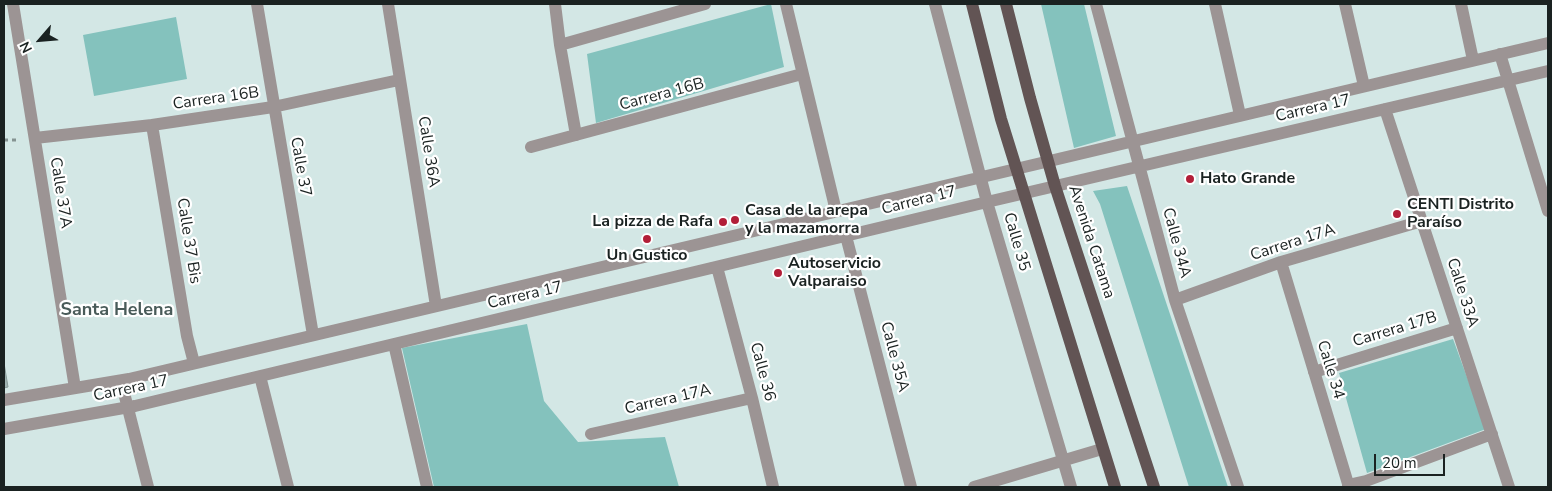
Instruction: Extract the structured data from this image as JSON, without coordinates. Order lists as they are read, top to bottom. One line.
{"streets":{"main road":["Avenida Catama"],"street":["Carrera 16B","Carrera 17","Calle 36A","Calle 37","Calle 37A","Calle 37 Bis","Calle 35","Calle 34A","Carrera 17A","Calle 33A","Carrera 17B","Calle 35A","Calle 34","Calle 36"]},"crossings":[["Carrera 16B","Calle 36A"],["Carrera 16B","Calle 37"],["Carrera 16B","Calle 37A"],["Carrera 16B","Calle 37 Bis"],["Carrera 17","Calle 36A"],["Carrera 17","Calle 37"],["Carrera 17","Calle 37A"],["Carrera 17","Calle 37 Bis"],["Carrera 17","Calle 35"],["Carrera 17","Avenida Catama"],["Carrera 17","Calle 34A"],["Carrera 17","Calle 33A"],["Carrera 17","Calle 35A"],["Carrera 17","Calle 36"],["Calle 34A","Carrera 17A"],["Carrera 17A","Calle 33A"],["Carrera 17A","Calle 34"],["Carrera 17A","Calle 36"],["Calle 33A","Carrera 17B"],["Carrera 17B","Calle 34"]],"districts":["Santa Helena"],"places":["Hato Grande","CENTI Distrito Paraíso","Casa de la arepa y la mazamorra","La pizza de Rafa","Un Gustico","Autoservicio Valparaiso"],"scale_bar":"20 m","north":"bottom left"}
